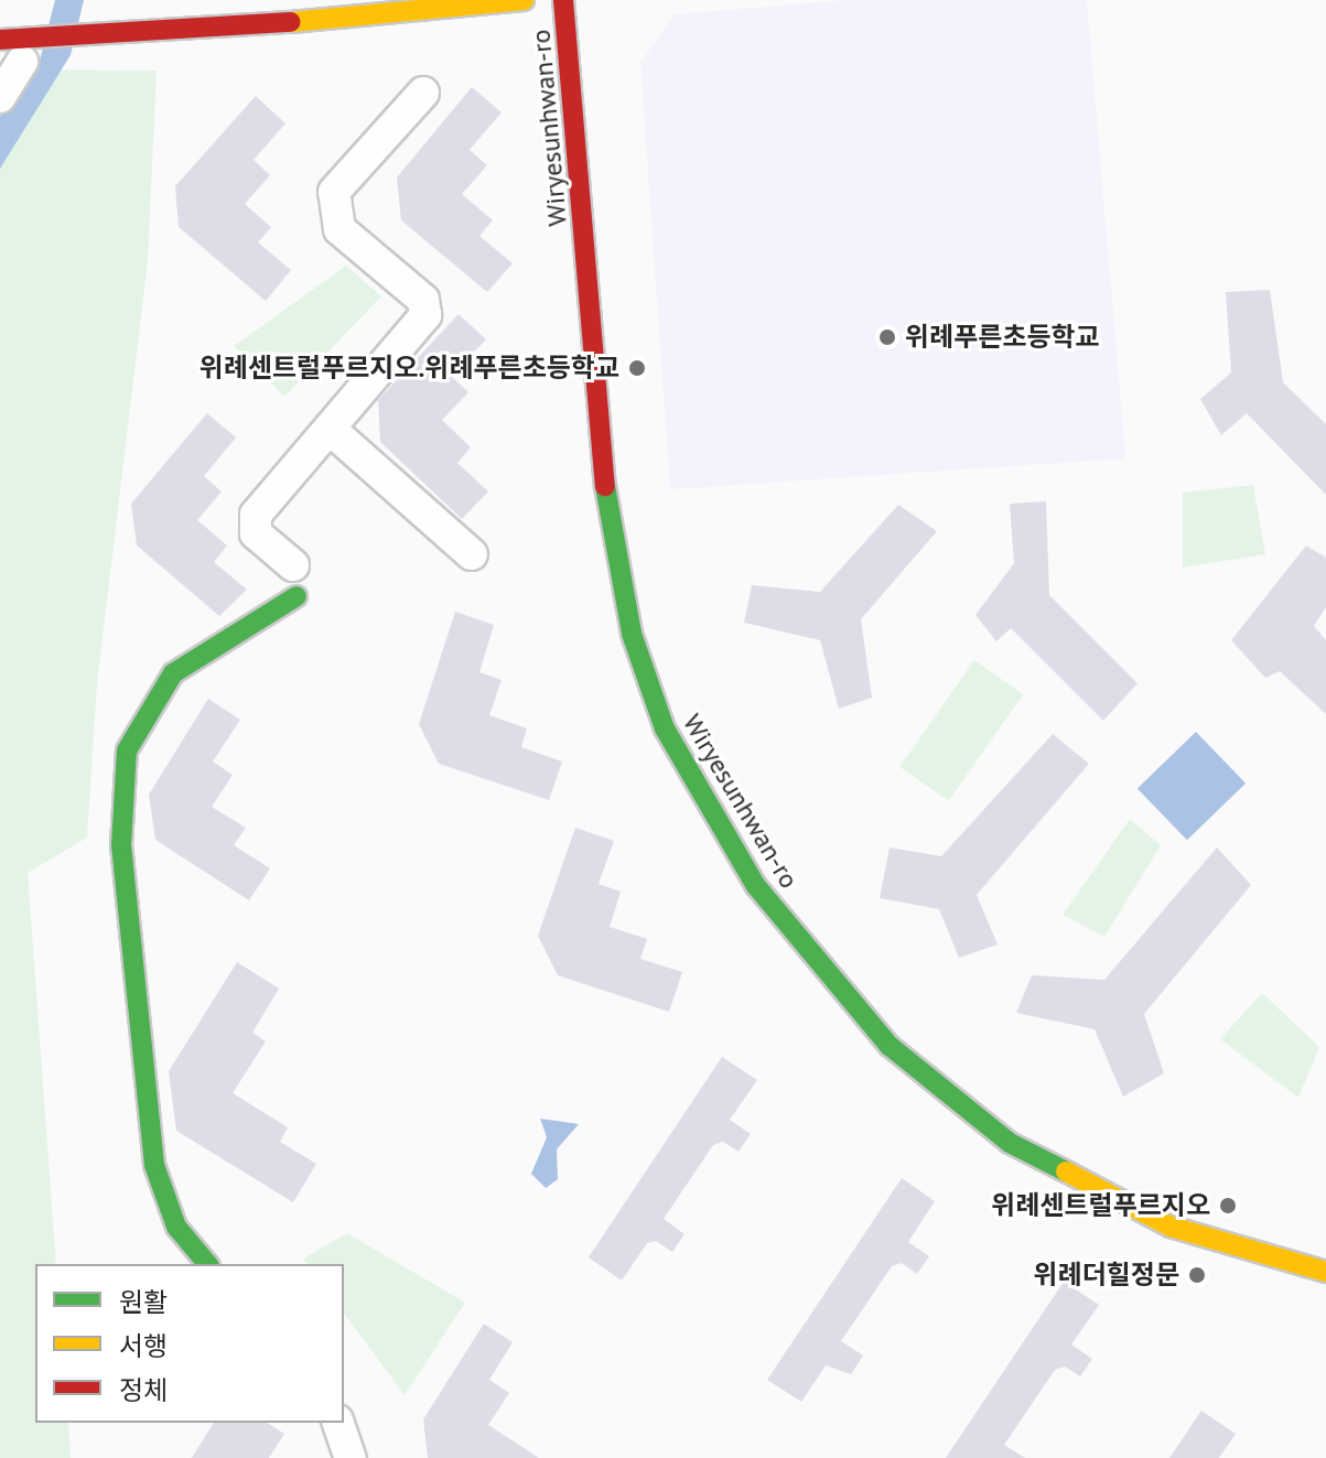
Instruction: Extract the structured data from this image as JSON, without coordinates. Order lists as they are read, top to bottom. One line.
{"streets":{"street":["Wiryesunhwan-ro"]},"places":["위례푸른초등학교","위례센트럴푸르지오.위례푸른초등학교","위례센트럴푸르지오","위례더힐정문"],"legend":["원활","서행","정체"]}
